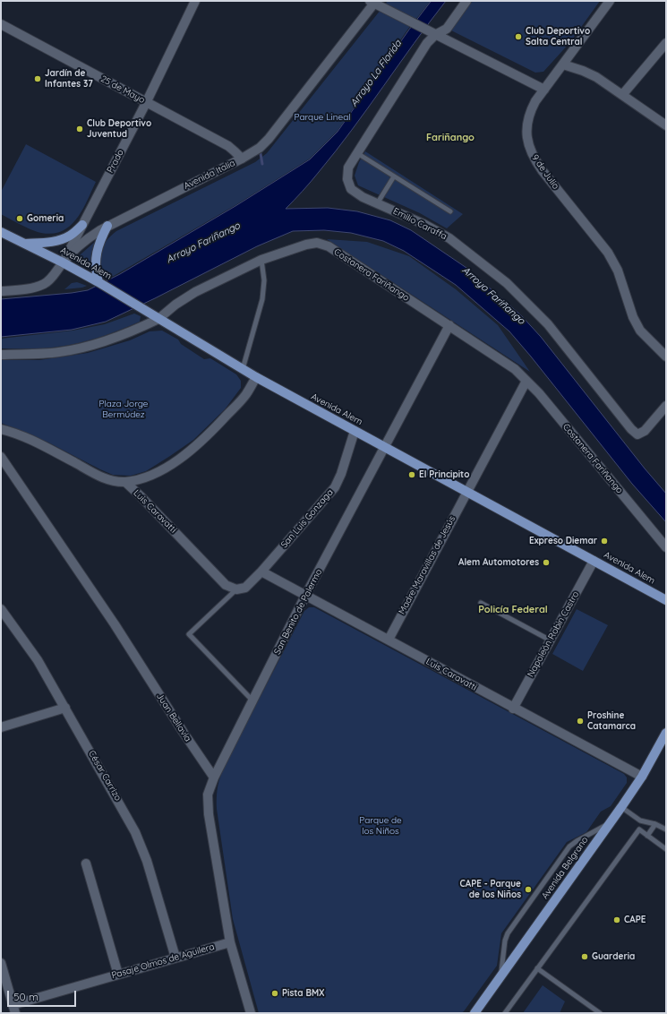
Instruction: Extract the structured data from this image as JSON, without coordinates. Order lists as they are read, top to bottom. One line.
{"streets":{"main road":["Avenida Alem","Avenida Belgrano"],"street":["25 de Mayo","Prado","9 de Julio","Avenida Italia","Emilio Caraffa","Costanera Fariñango","Luis Caravatti","San Luis Gonzaga","Madre Maravillas de Jesús","San Benito de Palermo","Napoleón Robin Castro","Juan Bellavia","César Carrizo","Pasaje Olmos de Aguilera"]},"crossings":[["25 de Mayo","Prado"],["25 de Mayo","Avenida Italia"],["Prado","Avenida Italia"],["Prado","Avenida Alem"],["Avenida Italia","Avenida Alem"],["Avenida Alem","Costanera Fariñango"],["Avenida Alem","San Luis Gonzaga"],["Avenida Alem","Madre Maravillas de Jesús"],["Avenida Alem","San Benito de Palermo"],["Avenida Alem","Napoleón Robin Castro"],["Costanera Fariñango","Madre Maravillas de Jesús"],["Costanera Fariñango","San Benito de Palermo"],["Luis Caravatti","San Luis Gonzaga"],["Luis Caravatti","Madre Maravillas de Jesús"],["Luis Caravatti","San Benito de Palermo"],["Luis Caravatti","Napoleón Robin Castro"],["Luis Caravatti","Avenida Belgrano"],["San Benito de Palermo","Juan Bellavia"],["César Carrizo","Pasaje Olmos de Aguilera"]],"districts":["Fariñango","Policía Federal"],"water":["Arroyo La Florida","Arroyo Fariñango"],"parks":["Parque Lineal","Plaza Jorge Bermúdez","Parque de los Niños"],"places":["Club Deportivo Salta Central","Jardín de Infantes 37","Club Deportivo Juventud","Gomeria","El Principito","Expreso Diemar","Alem Automotores","Proshine Catamarca","CAPE - Parque de los Niños","CAPE","Guarderia","Pista BMX"],"scale_bar":"50 m"}
